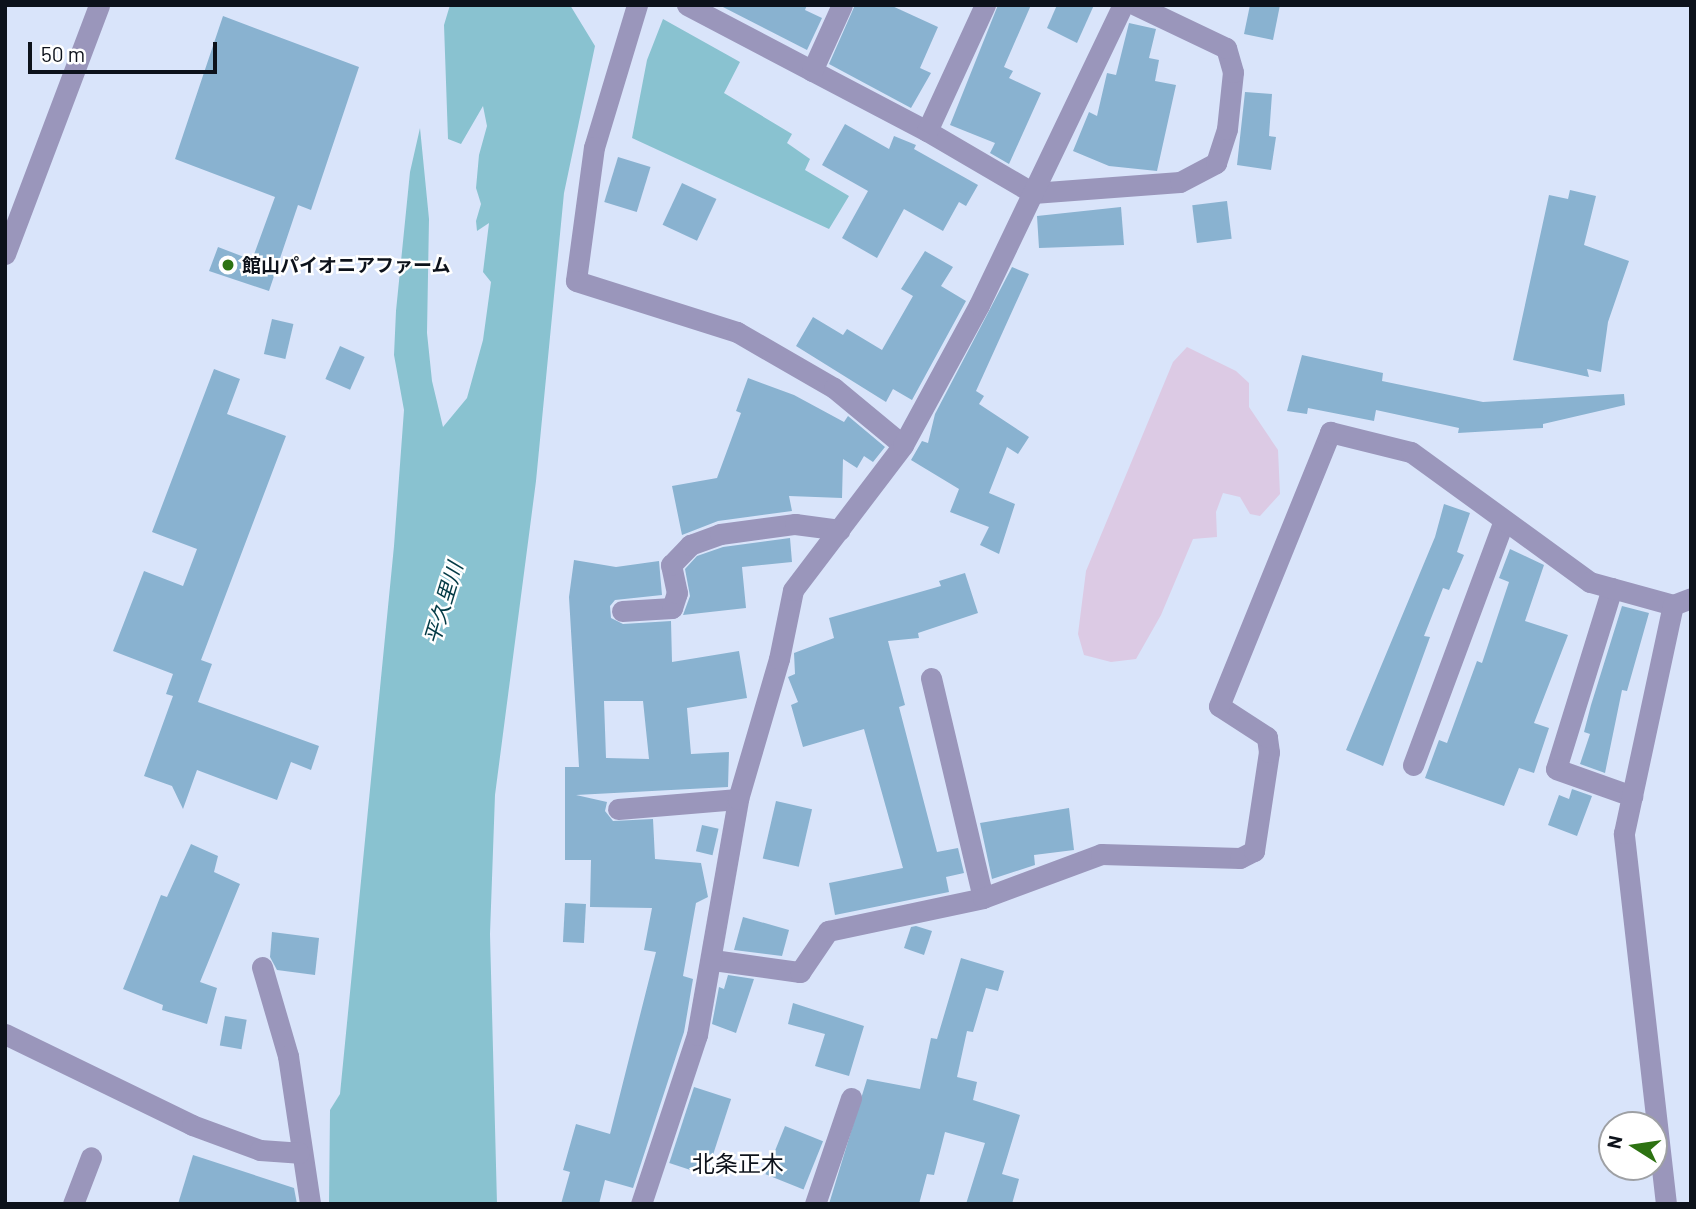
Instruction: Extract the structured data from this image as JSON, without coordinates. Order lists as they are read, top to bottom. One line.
{"districts":["北条正木"],"water":["平久里川"],"places":["館山パイオニアファーム"],"scale_bar":"50 m","north":"left"}
